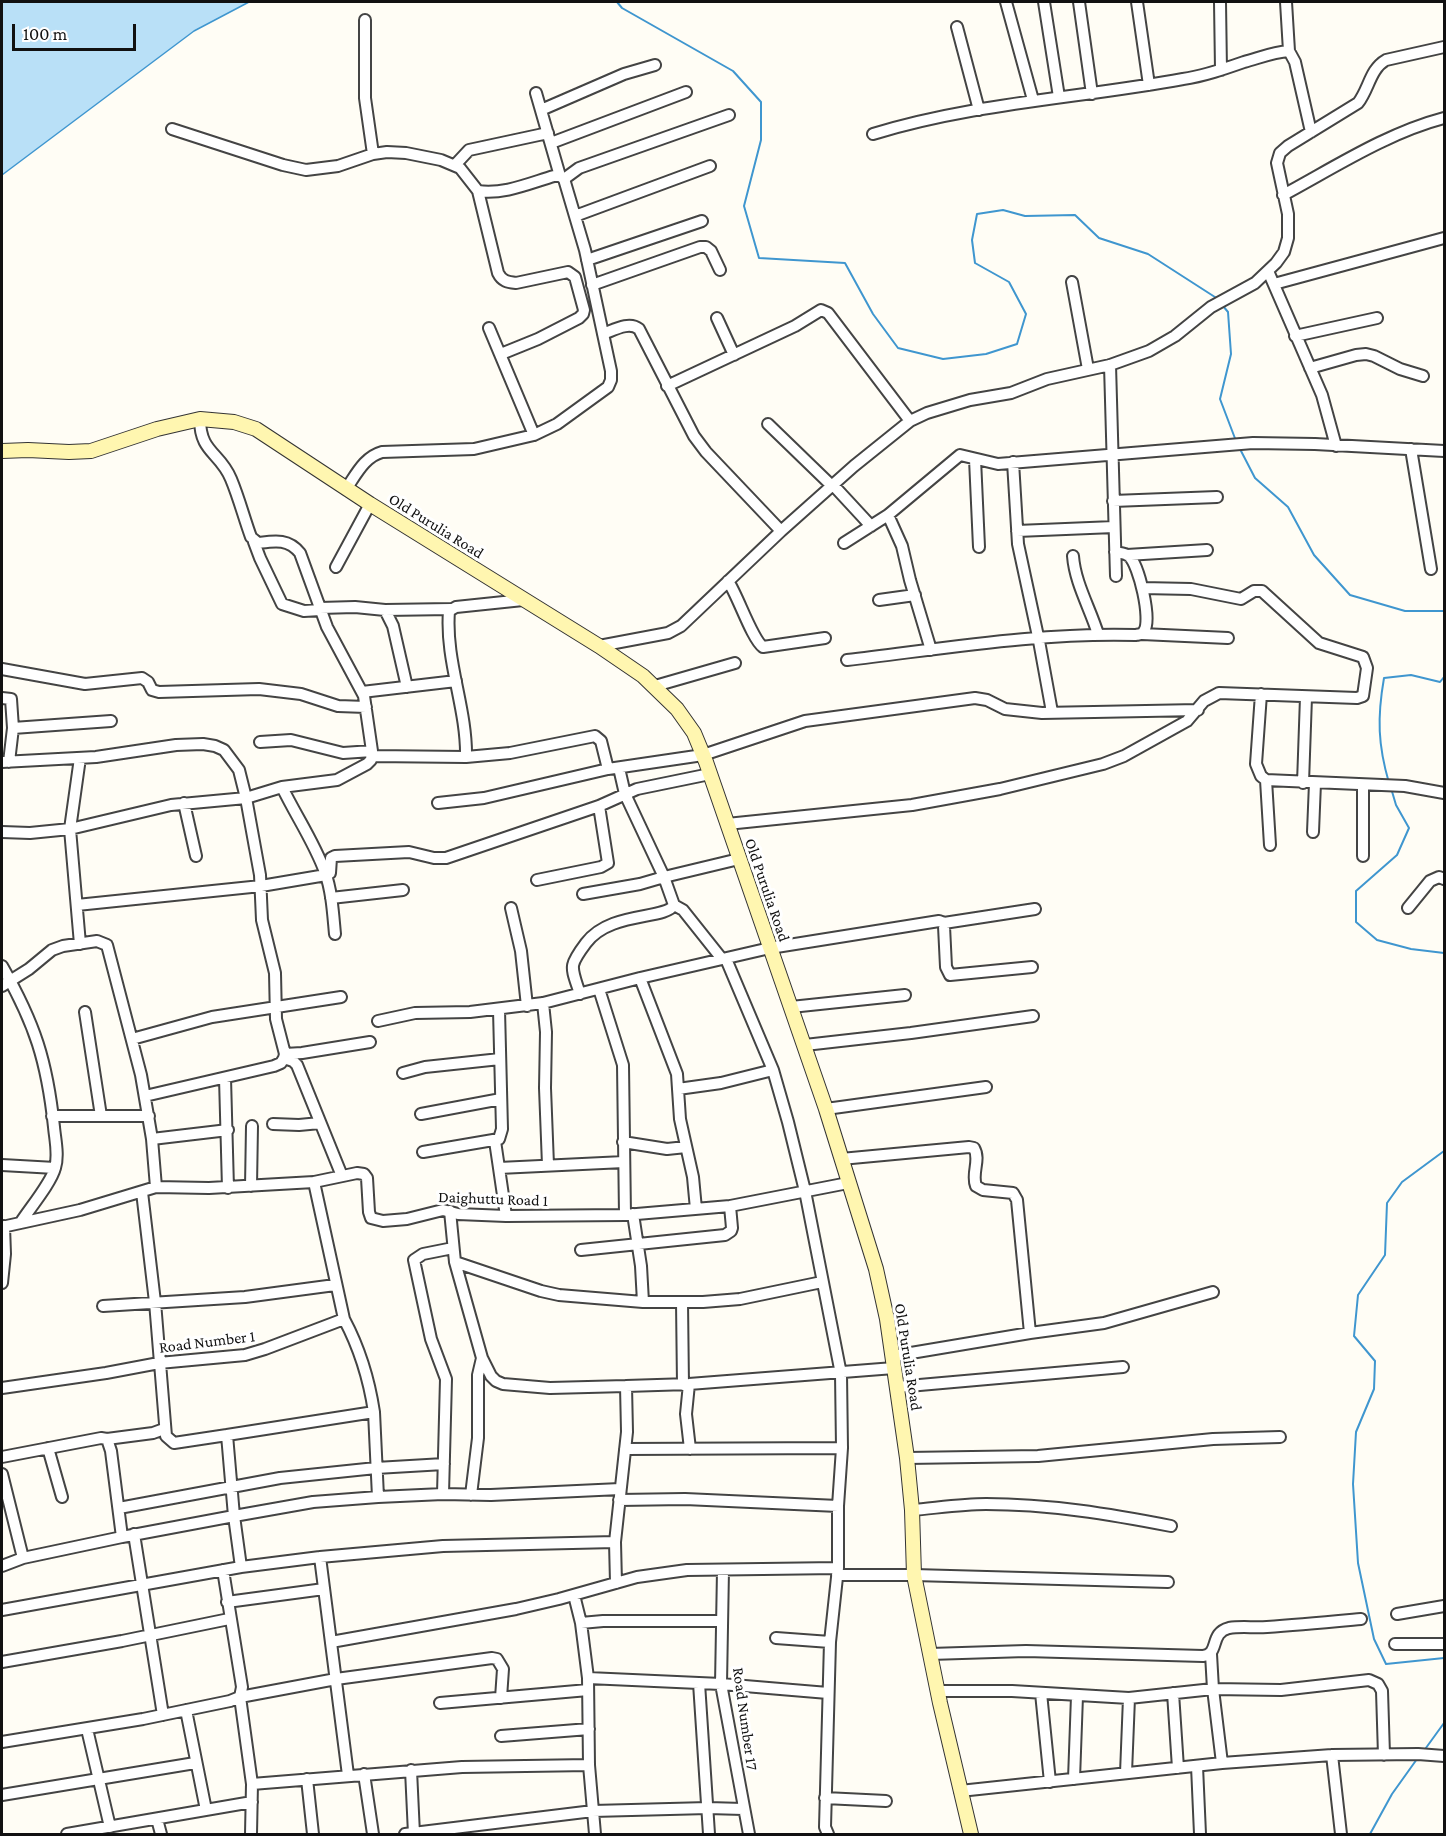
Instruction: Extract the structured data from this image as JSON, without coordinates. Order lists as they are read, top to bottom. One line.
{"streets":{"main road":["Old Purulia Road"],"street":["Daighuttu Road 1","Road Number 1","Road Number 17"]},"crossings":[["Old Purulia Road","Daighuttu Road 1"]],"scale_bar":"100 m"}
